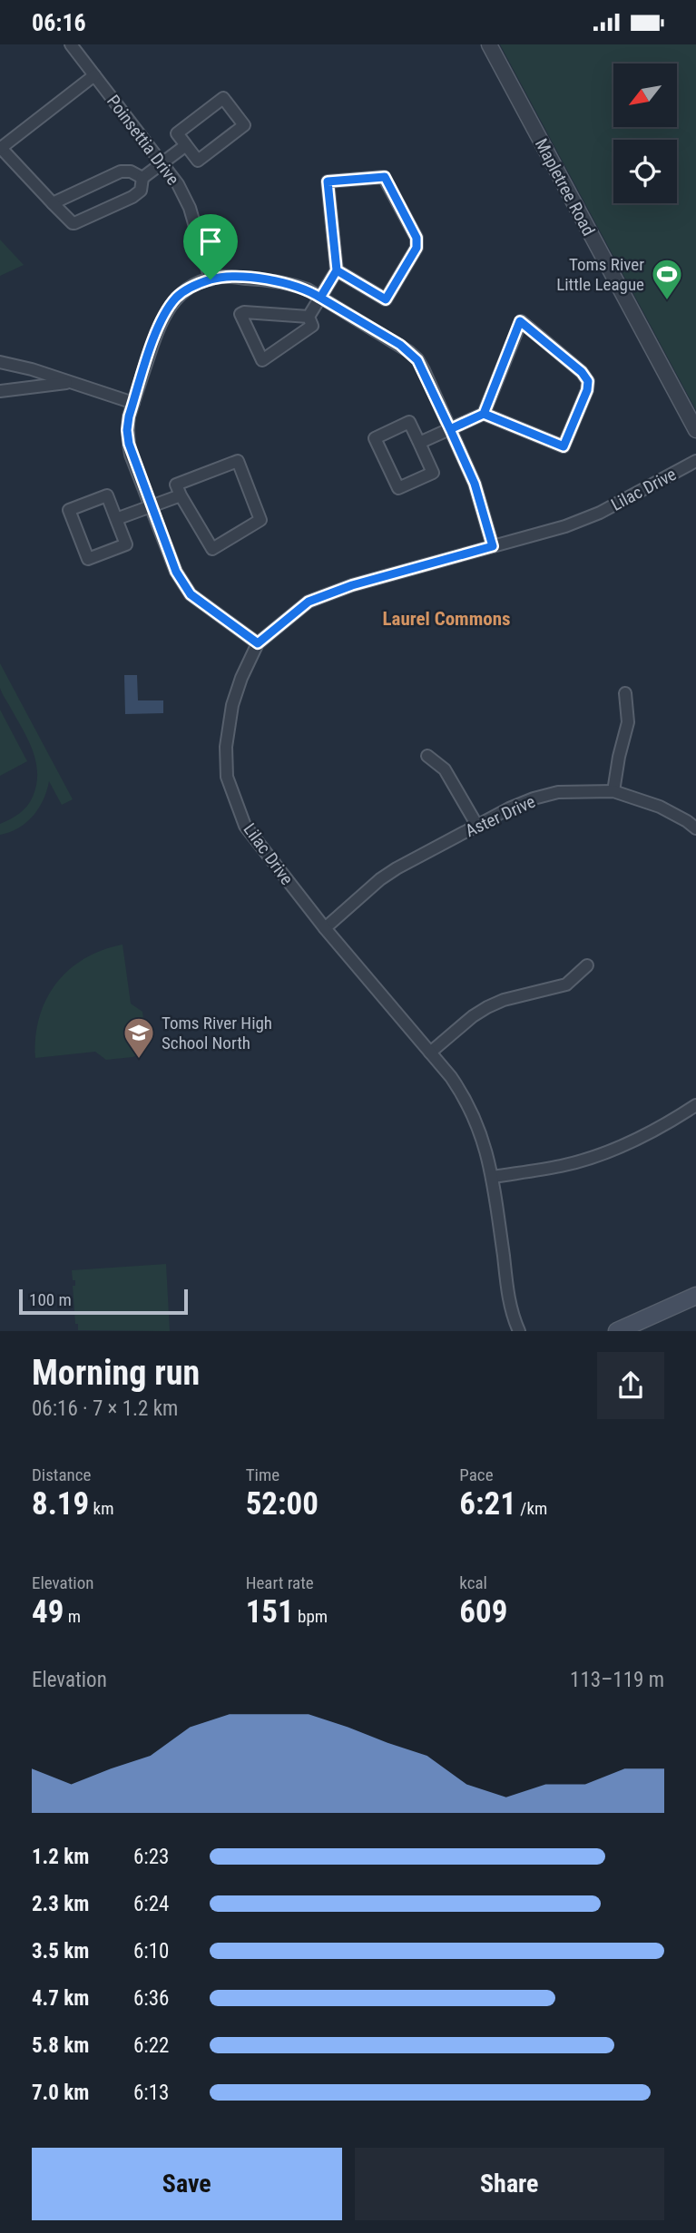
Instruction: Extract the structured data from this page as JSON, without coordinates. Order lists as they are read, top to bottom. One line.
{"streets":{"street":["Poinsettia Drive","Mapletree Road","Lilac Drive","Aster Drive"]},"crossings":[["Lilac Drive","Aster Drive"]],"districts":["Laurel Commons"],"places":{"sports":["Toms River Little League"],"school or university":["Toms River High School North"]},"scale_bar":"100 m","north":"bottom left","page":{"status":"06:16","scale":"100 m","heading":["Morning run","06:16 · 7 × 1.2 km"],"stats":[["Distance","8.19 km"],["Time","52:00"],["Pace","6:21 /km"],["Elevation","49 m"],["Heart rate","151 bpm"],["kcal","609"]],"chart":["Elevation","113–119 m"],"list":[{"name":"1.2 km","note":"6:23"},{"name":"2.3 km","note":"6:24"},{"name":"3.5 km","note":"6:10"},{"name":"4.7 km","note":"6:36"},{"name":"5.8 km","note":"6:22"},{"name":"7.0 km","note":"6:13"}],"buttons":["Save","Share"]}}
